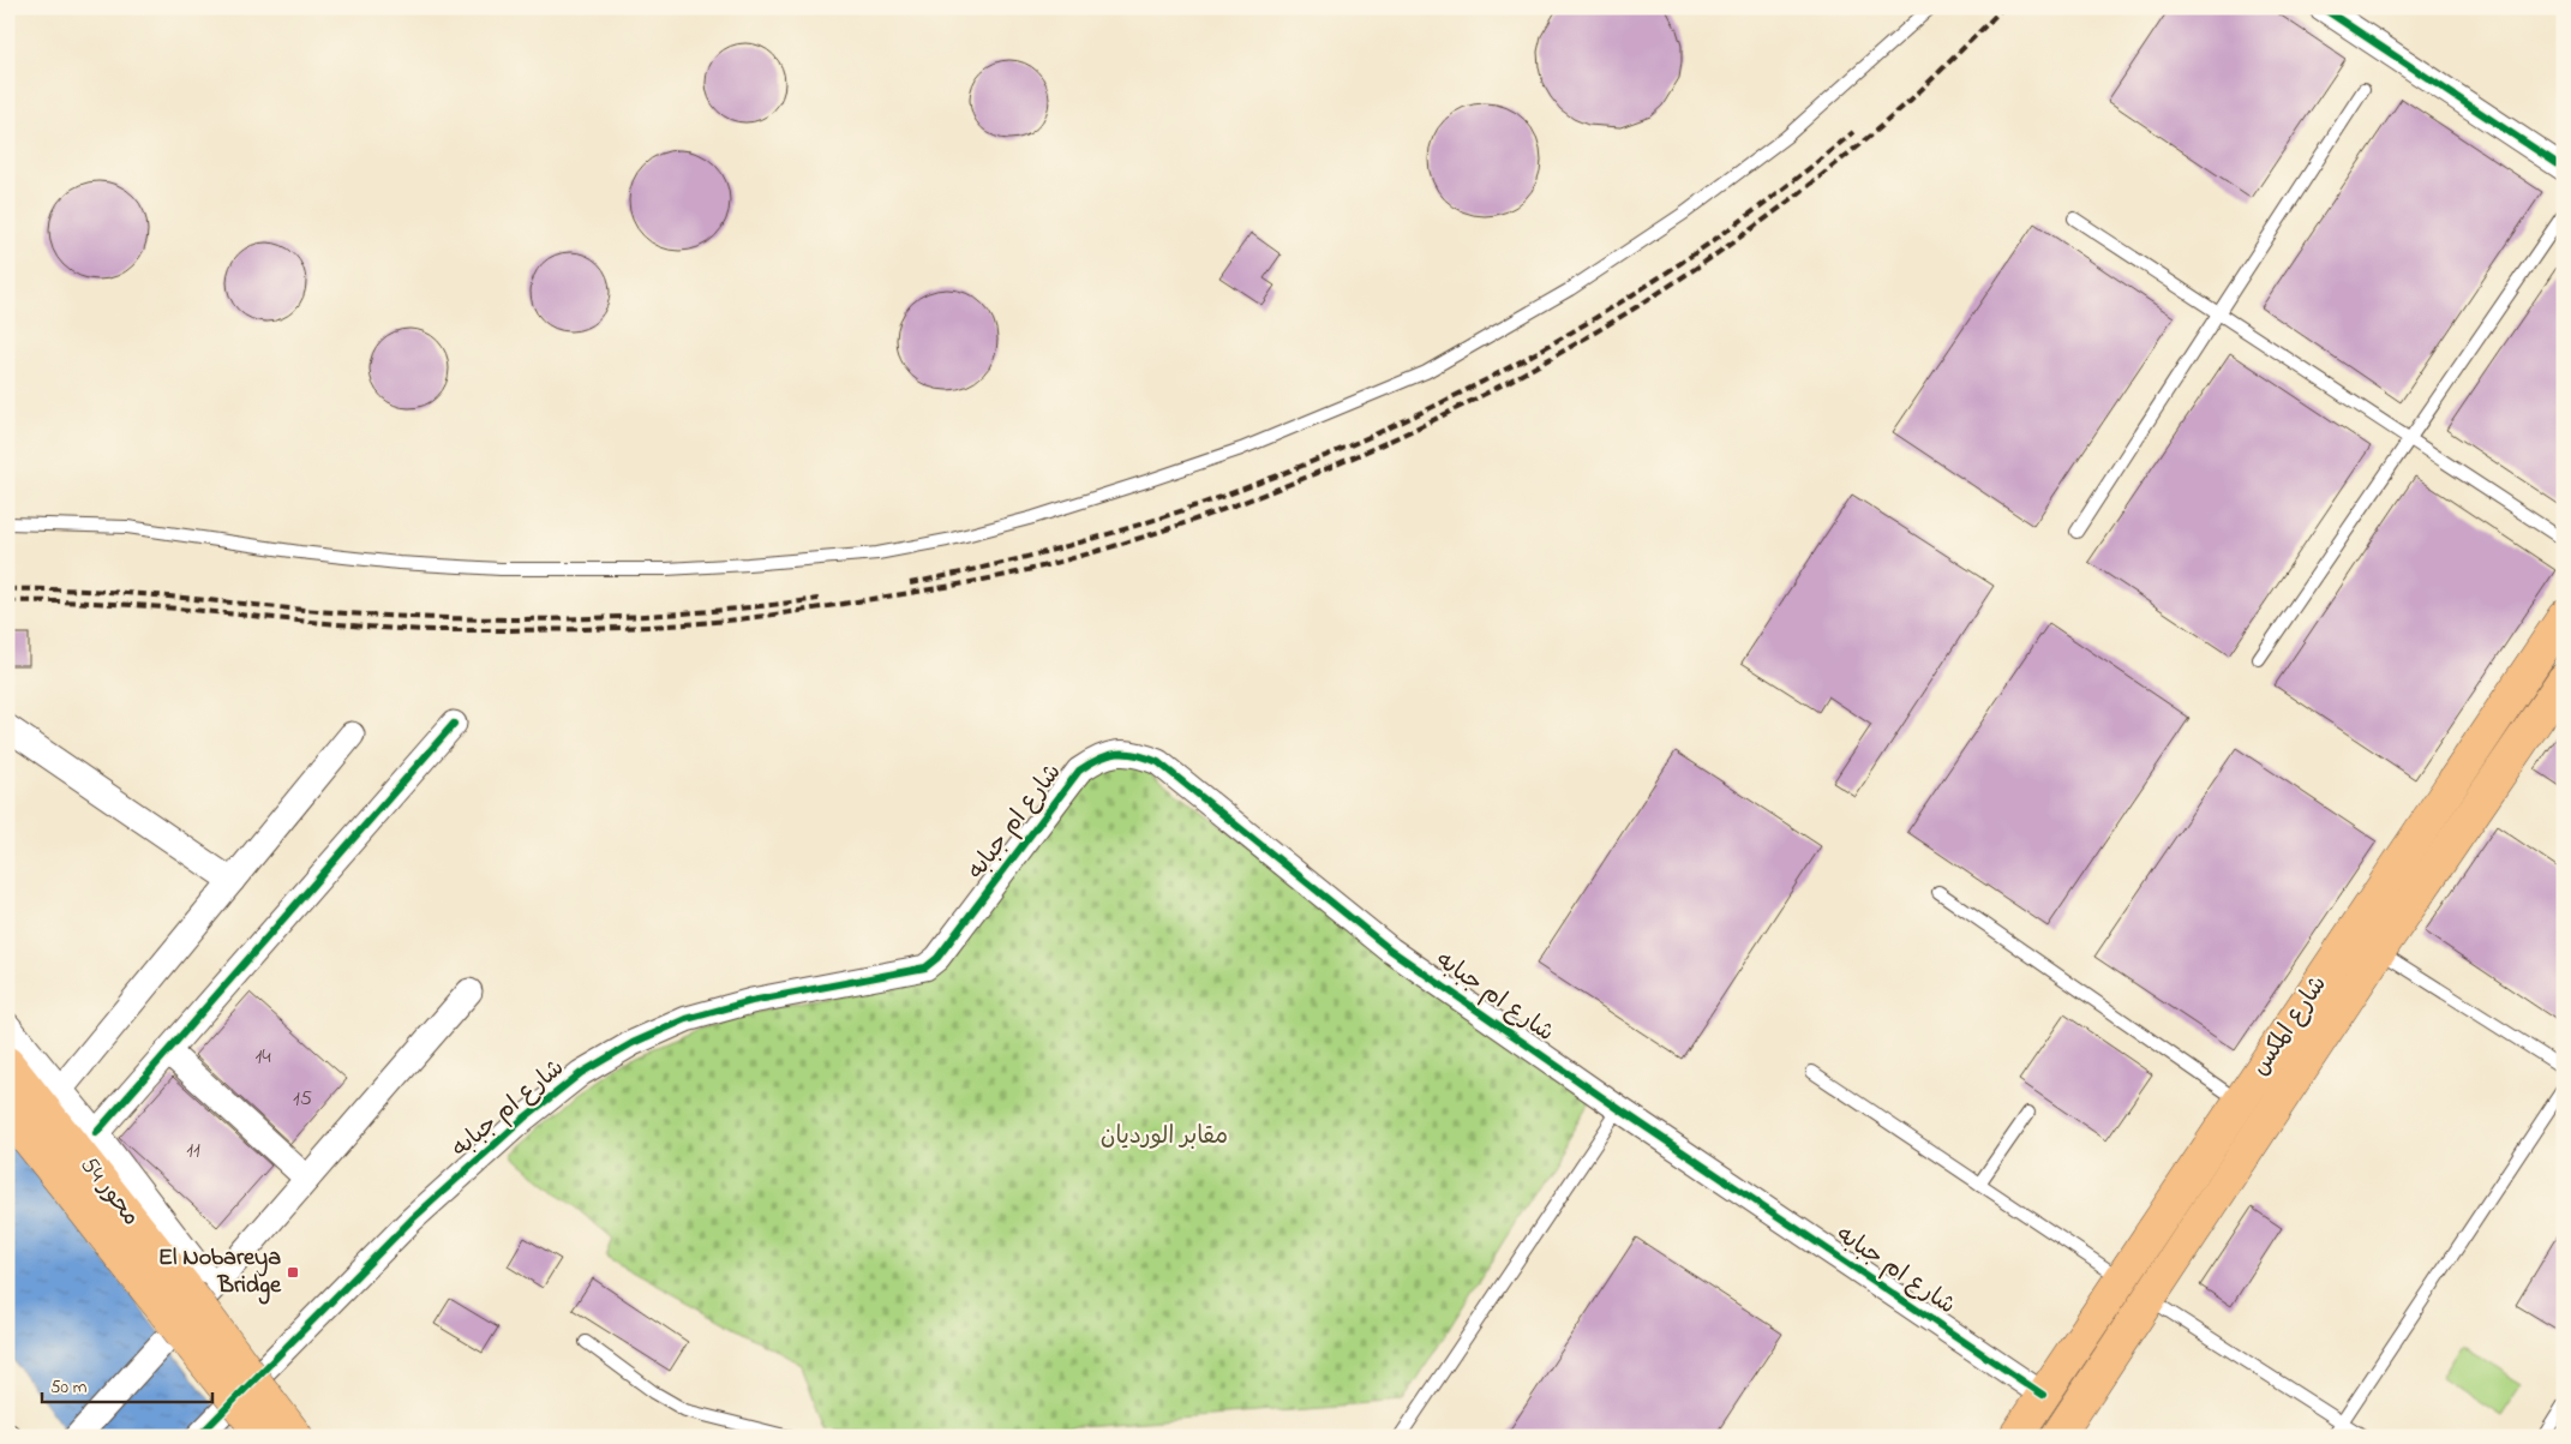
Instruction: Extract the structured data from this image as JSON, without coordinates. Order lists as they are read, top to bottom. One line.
{"streets":{"main road":["شارع المكس","محور 54"],"street":["شارع ام جبابه"]},"crossings":[["شارع ام جبابه","شارع المكس"]],"parks":["مقابر الورديان"],"places":{"transit":["El Nobareya Bridge"]},"house_numbers":["14","15","11"],"scale_bar":"50 m"}
